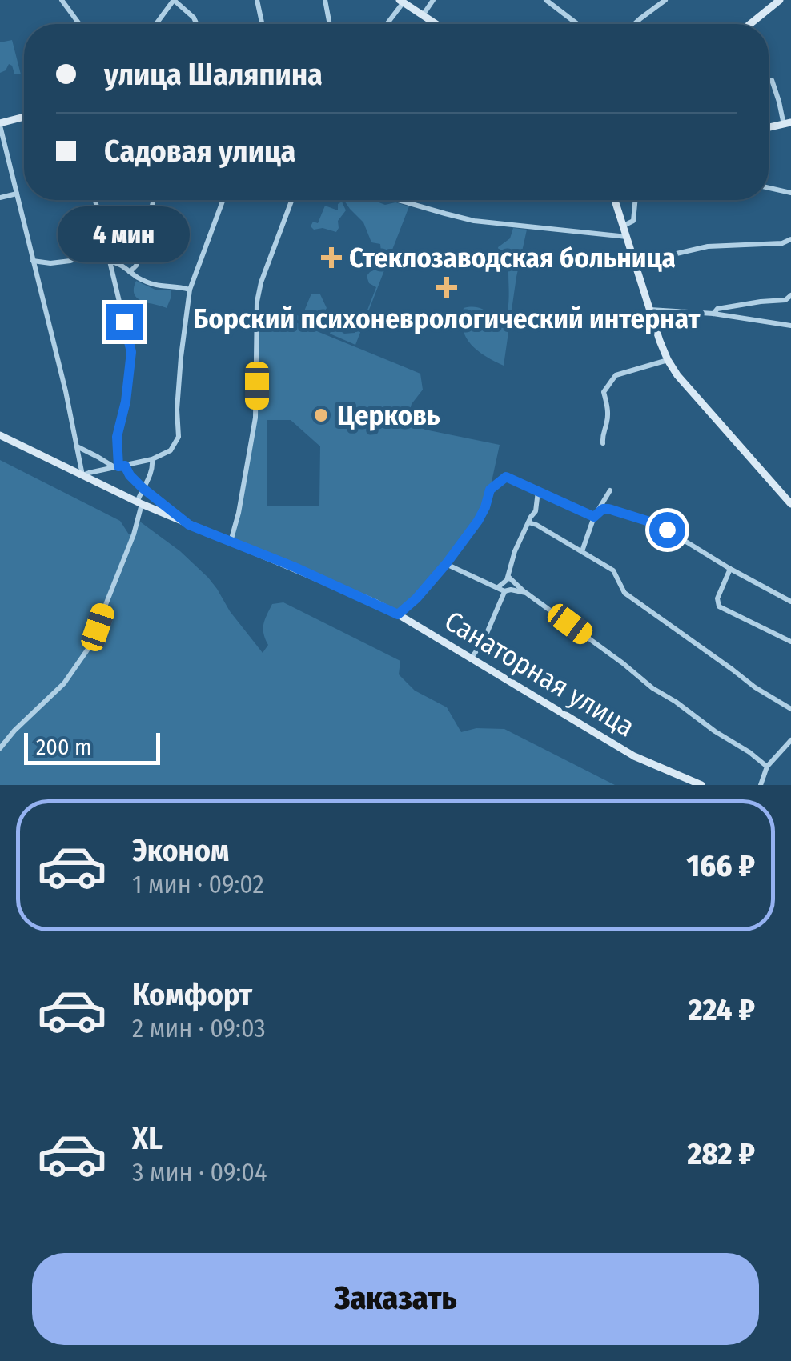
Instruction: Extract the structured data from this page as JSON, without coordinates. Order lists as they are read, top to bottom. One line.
{"streets":{"main road":["Санаторная улица"]},"places":{"health":["Стеклозаводская больница","Борский психоневрологический интернат"],"other":["Церковь"]},"scale_bar":"200 m","page":{"banner":["улица Шаляпина","Садовая улица"],"bubble":"4 мин","scale":"200 m","list":[{"name":"Эконом","note":"1 мин · 09:02","value":"166 ₽"},{"name":"Комфорт","note":"2 мин · 09:03","value":"224 ₽"},{"name":"XL","note":"3 мин · 09:04","value":"282 ₽"}],"buttons":"Заказать"}}
